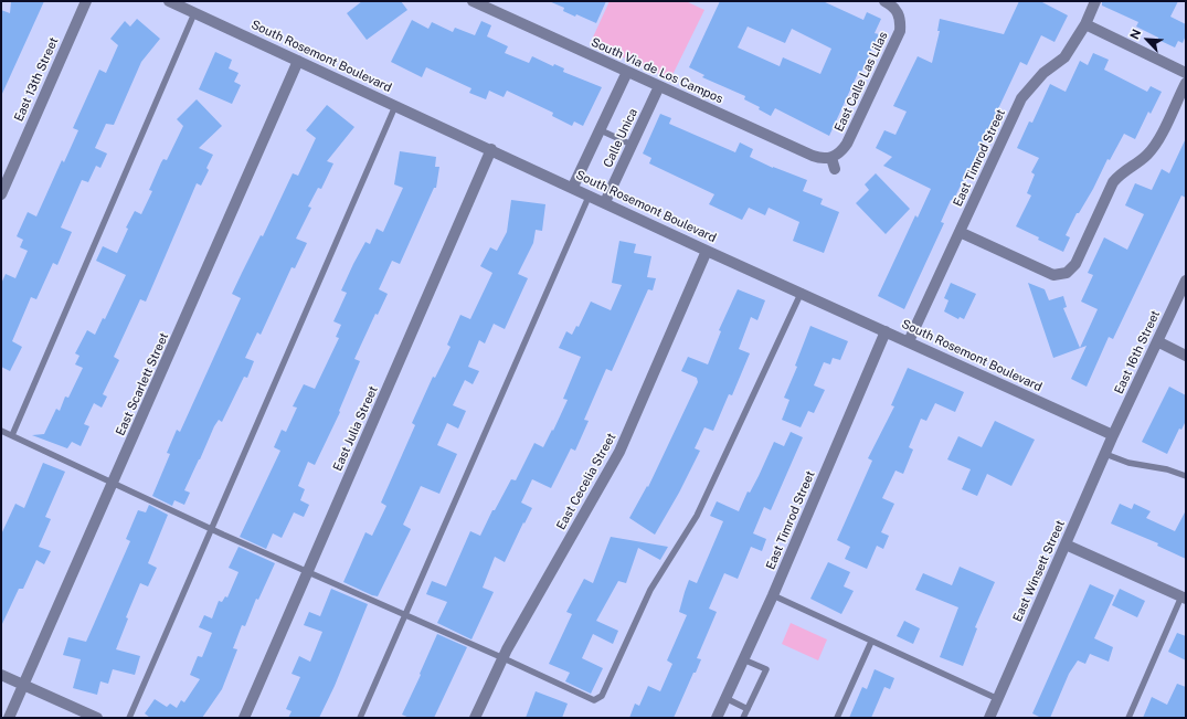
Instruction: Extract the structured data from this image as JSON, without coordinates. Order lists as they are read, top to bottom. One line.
{"streets":{"street":["South Rosemont Boulevard","South Via de Los Campos","East 13th Street","East Calle Las Lilas","Calle Unica","East Timrod Street","East 16th Street","East Scarlett Street","East Julia Street","East Cecelia Street","East Winsett Street"]},"crossings":[["South Rosemont Boulevard","Calle Unica"],["South Rosemont Boulevard","East Timrod Street"],["South Rosemont Boulevard","East 16th Street"],["South Rosemont Boulevard","East Scarlett Street"],["South Rosemont Boulevard","East Julia Street"],["South Rosemont Boulevard","East Cecelia Street"],["South Rosemont Boulevard","East Winsett Street"],["South Via de Los Campos","East Calle Las Lilas"],["South Via de Los Campos","Calle Unica"],["East 16th Street","East Winsett Street"]],"north":"top left"}
